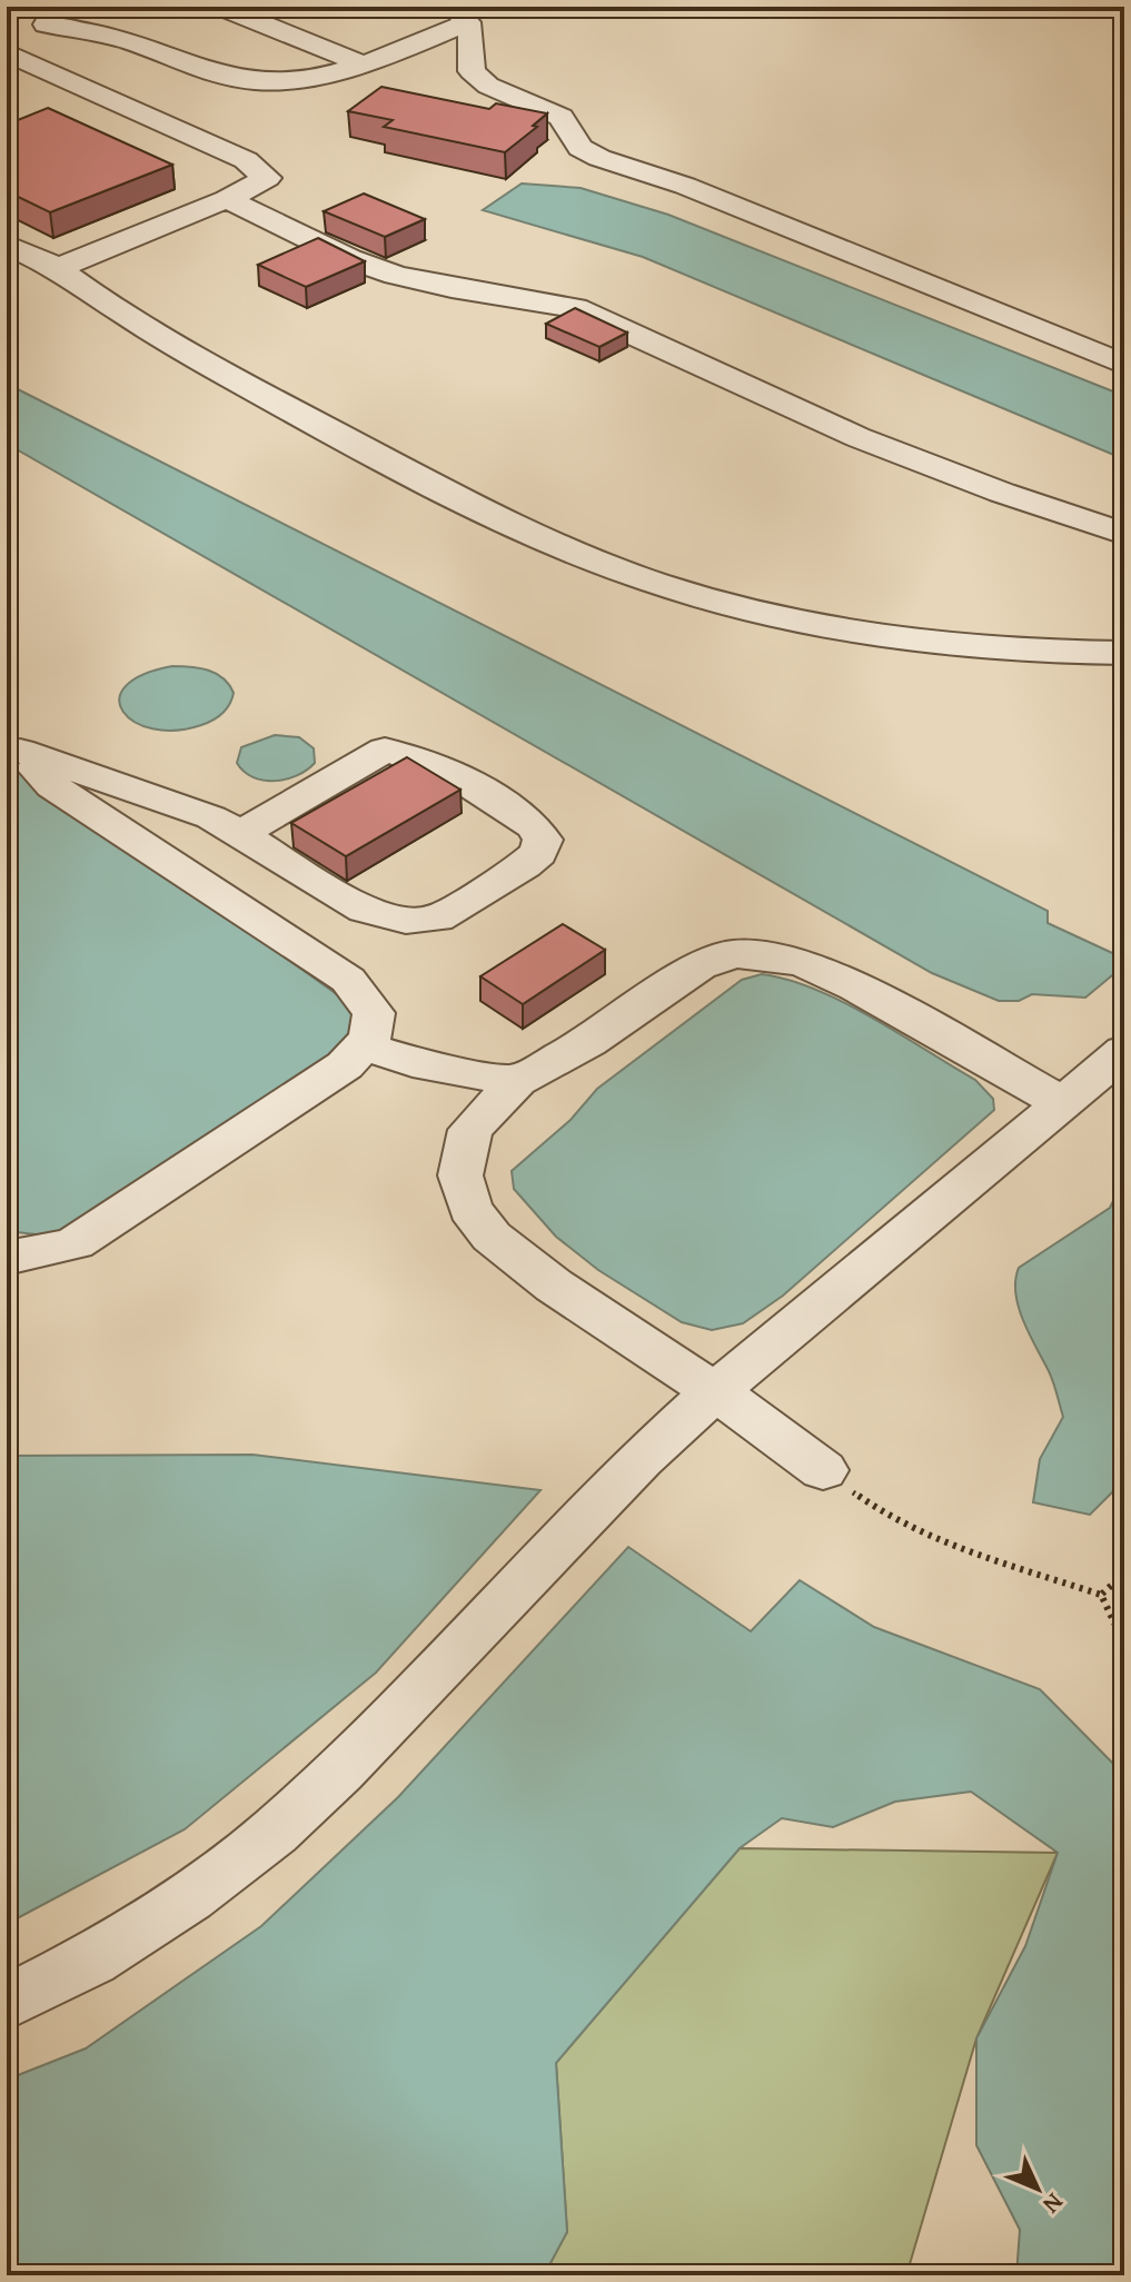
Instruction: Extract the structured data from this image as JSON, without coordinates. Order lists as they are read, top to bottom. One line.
{"north":"bottom right"}
